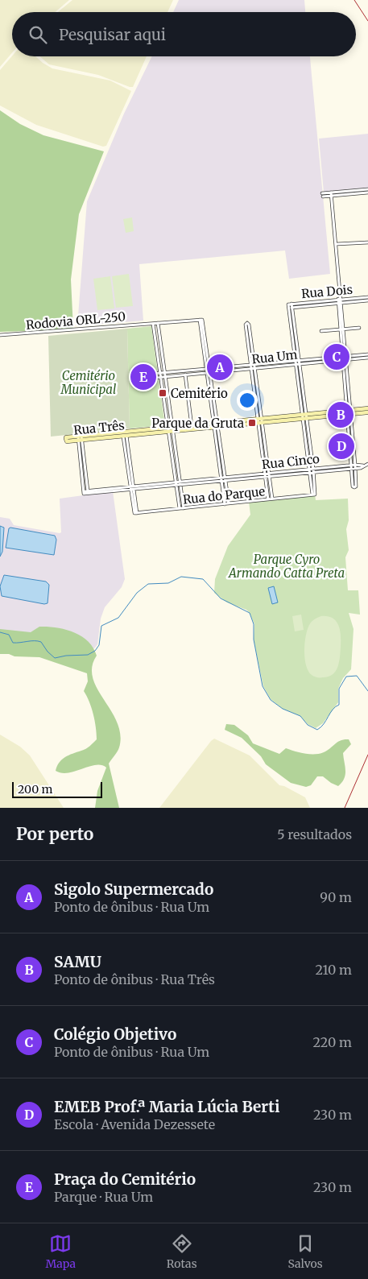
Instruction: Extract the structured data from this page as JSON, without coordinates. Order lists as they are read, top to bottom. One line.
{"streets":{"street":["Rua Dois","Rodovia ORL-250","Rua Um","Rua Três","Rua Cinco","Rua do Parque"]},"crossings":[["Rua Três","Rua Cinco"],["Rua Cinco","Rua do Parque"]],"parks":["Cemitério Municipal","Parque Cyro Armando Catta Preta"],"places":{"transit":["Cemitério","Parque da Gruta"]},"scale_bar":"200 m","page":{"search":"Pesquisar aqui","pins":["C","A","E","B","D"],"scale":"200 m","heading":["Por perto","5 resultados"],"list":[{"mark":"A","name":"Sigolo Supermercado","note":"Ponto de ônibus · Rua Um","value":"90 m"},{"mark":"B","name":"SAMU","note":"Ponto de ônibus · Rua Três","value":"210 m"},{"mark":"C","name":"Colégio Objetivo","note":"Ponto de ônibus · Rua Um","value":"220 m"},{"mark":"D","name":"EMEB Prof.ª Maria Lúcia Berti","note":"Escola · Avenida Dezessete","value":"230 m"},{"mark":"E","name":"Praça do Cemitério","note":"Parque · Rua Um","value":"230 m"}],"nav":["Mapa","Rotas","Salvos"]}}
